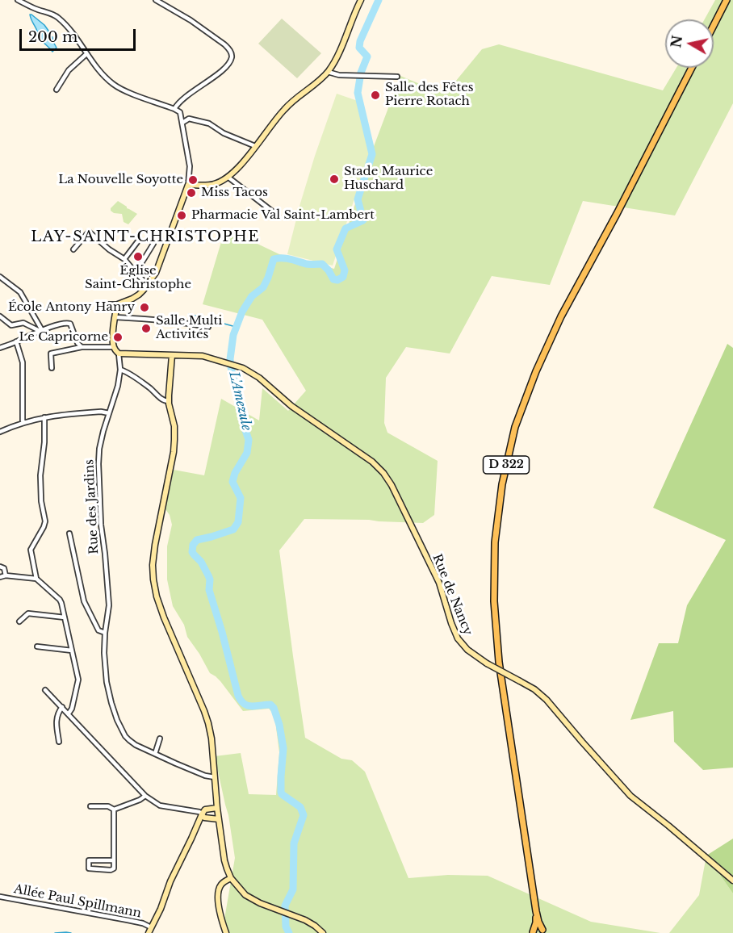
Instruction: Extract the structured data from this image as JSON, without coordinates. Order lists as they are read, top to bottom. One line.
{"streets":{"main road":["D 322"],"street":["Rue des Jardins","Rue de Nancy","Allée Paul Spillmann"]},"crossings":[["Rue des Jardins","Rue de Nancy"]],"districts":["LAY-SAINT-CHRISTOPHE"],"water":["L'Amezule"],"places":["Salle des Fêtes Pierre Rotach","Stade Maurice Huschard","La Nouvelle Soyotte","Miss Tacos","Pharmacie Val Saint-Lambert","Église Saint-Christophe","École Antony Hanry","Salle Multi Activités","Le Capricorne"],"scale_bar":"200 m","north":"left"}
